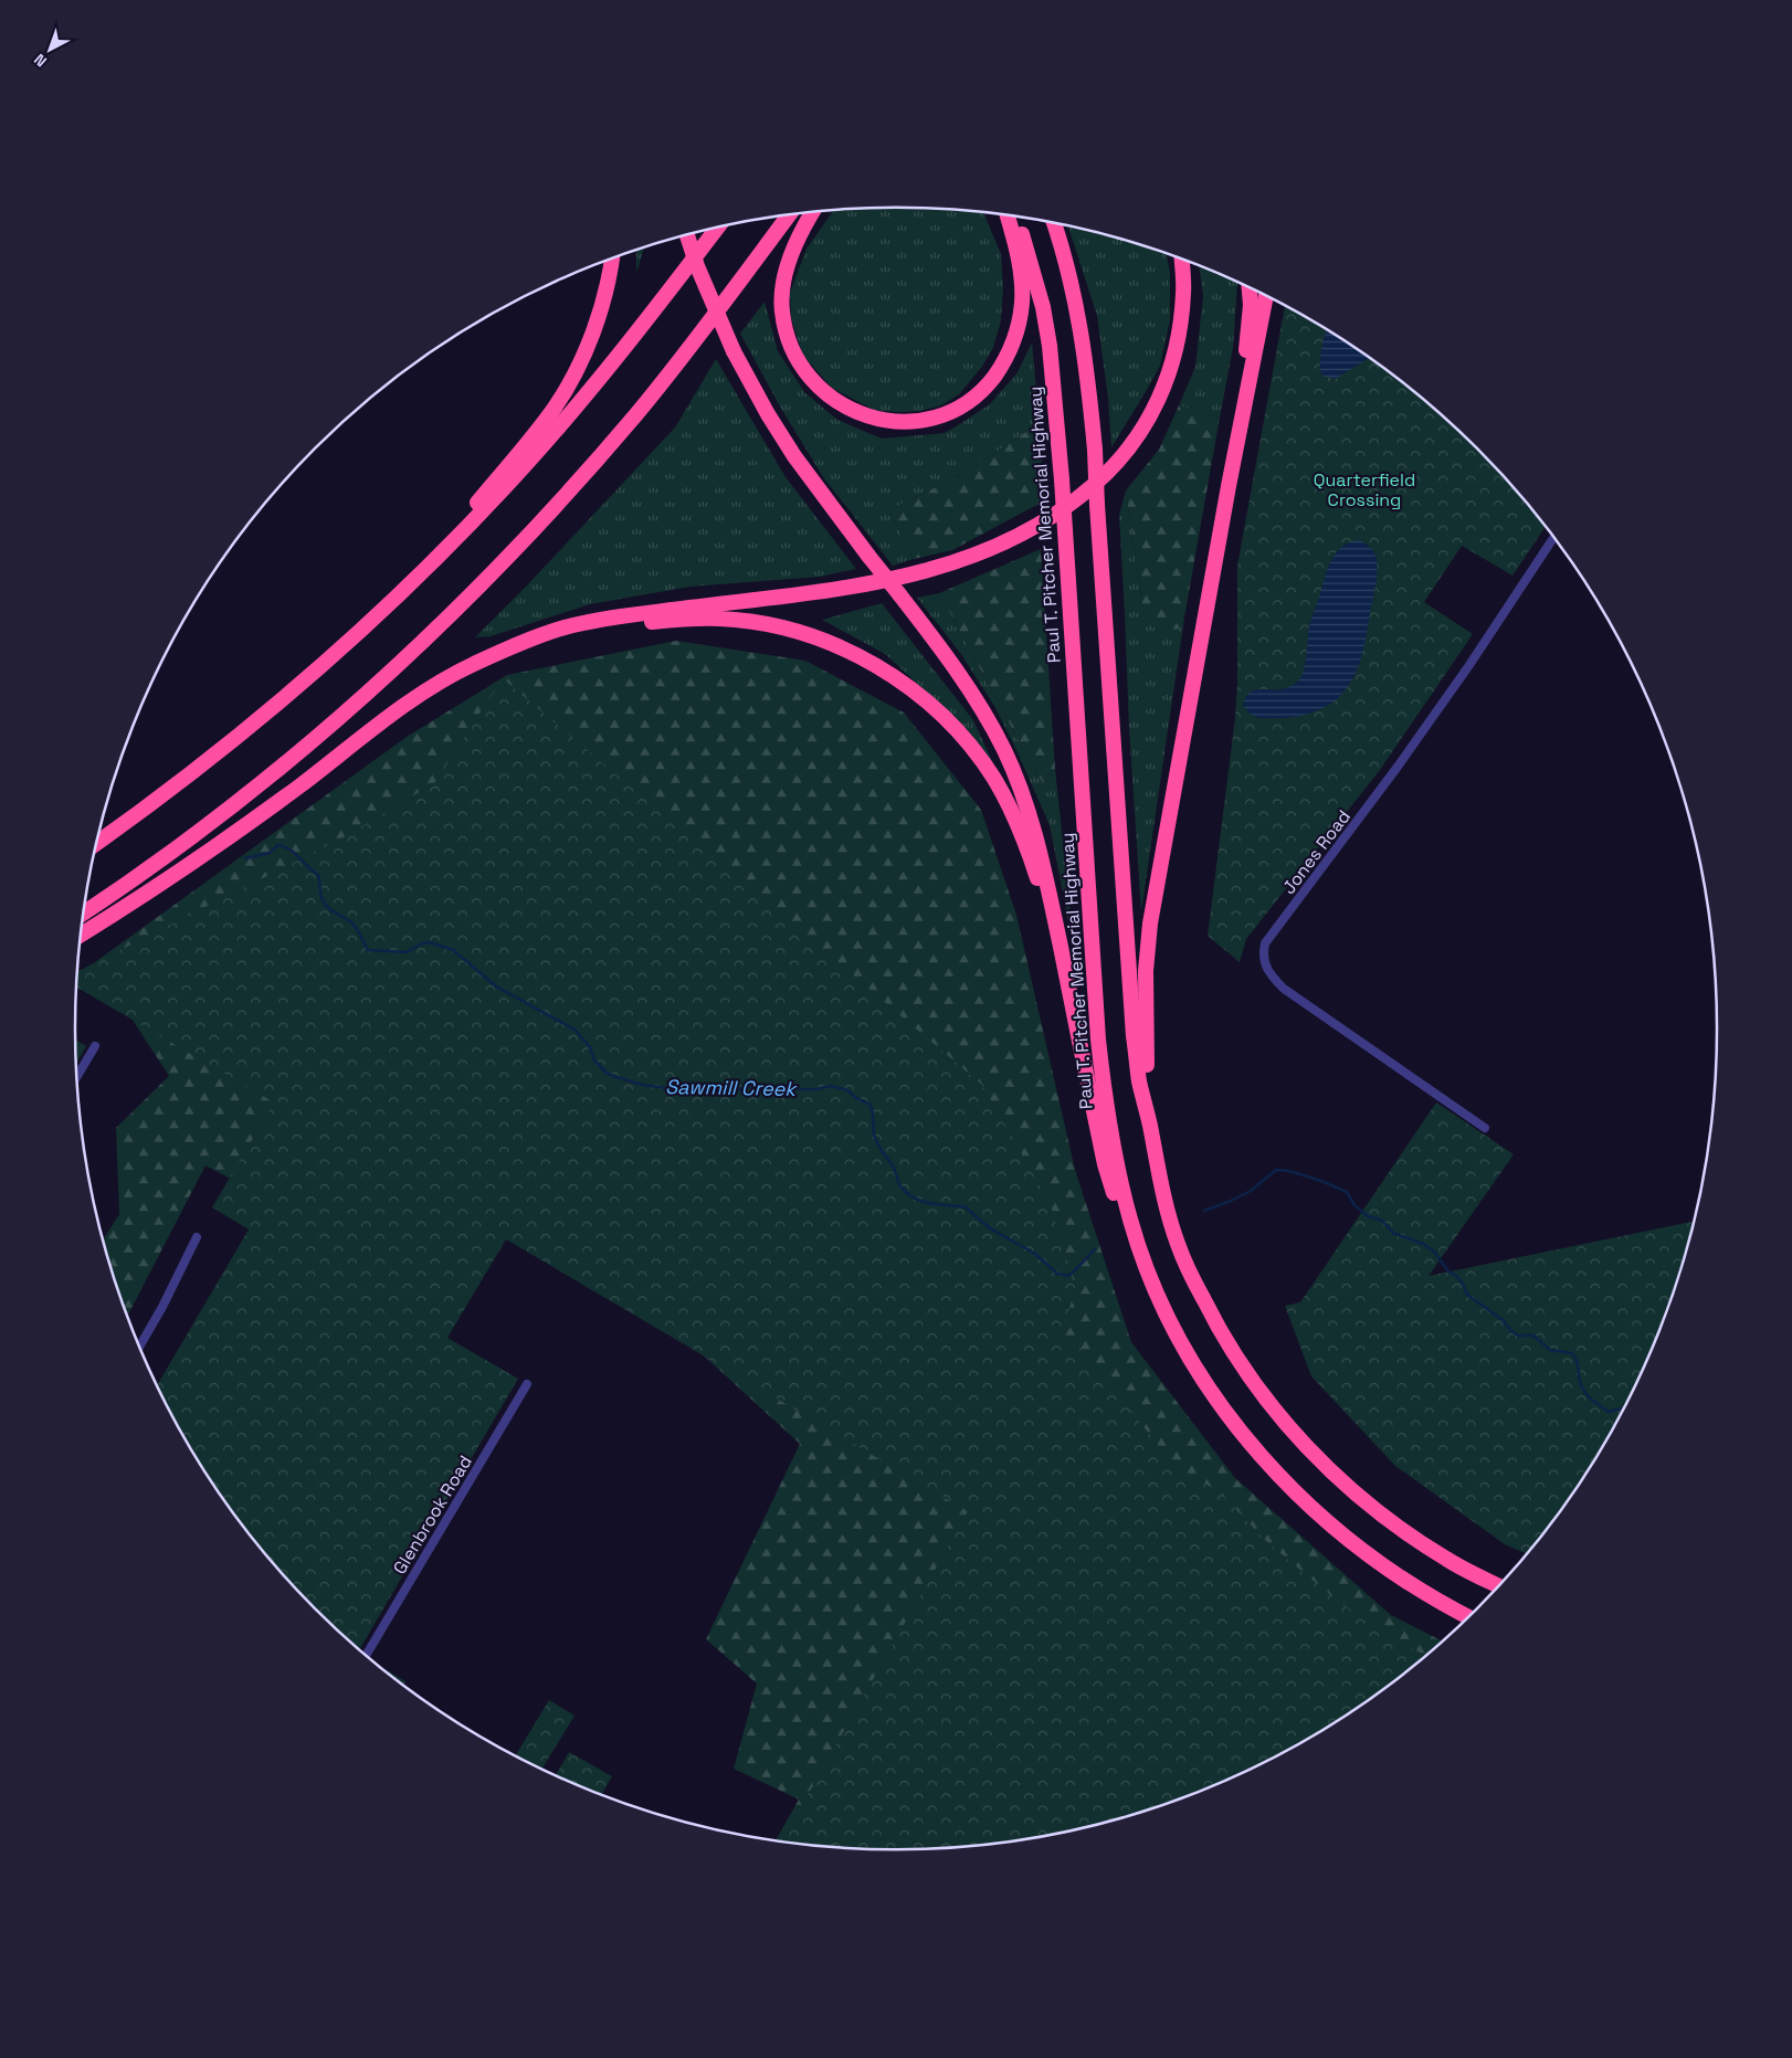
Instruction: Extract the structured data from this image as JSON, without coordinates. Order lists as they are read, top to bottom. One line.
{"streets":{"highway":["Paul T. Pitcher Memorial Highway"],"street":["Jones Road","Glenbrook Road"]},"water":["Sawmill Creek"],"parks":["Quarterfield Crossing"],"north":"bottom left"}
